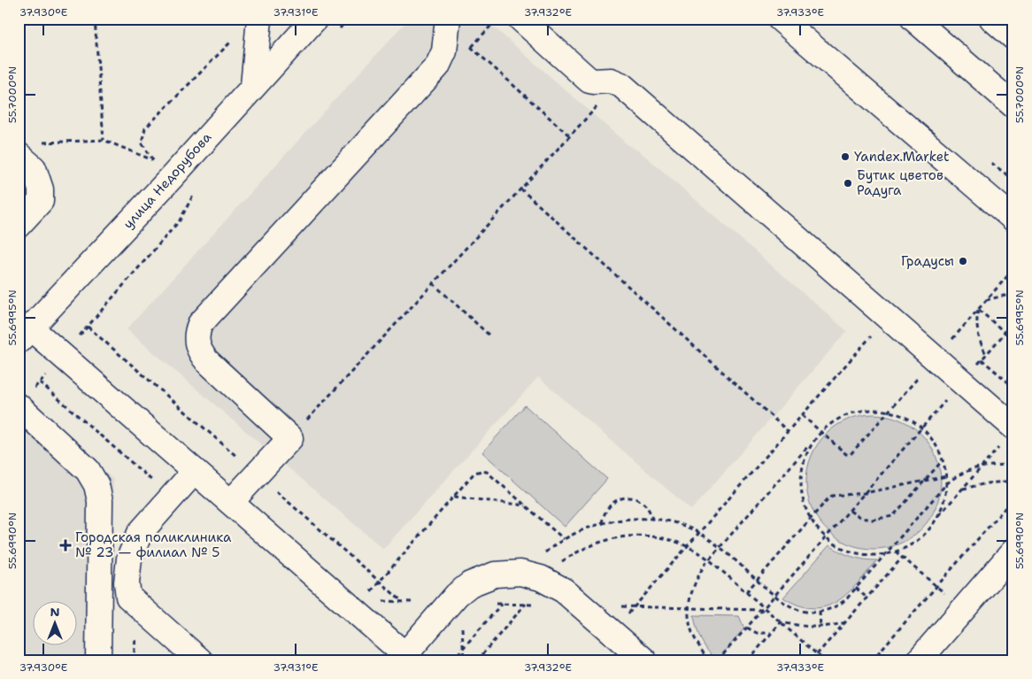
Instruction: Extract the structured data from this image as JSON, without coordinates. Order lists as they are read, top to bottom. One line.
{"streets":{"street":["улица Недорубова"]},"places":{"other":["Yandex.Market","Бутик цветов Радуга","Градусы"],"health":["Городская поликлиника № 23 — филиал № 5"]},"north":"top","coordinates":["37.930°E","37.931°E","37.932°E","37.933°E","55.7000°N","55.6995°N","55.6990°N"]}
